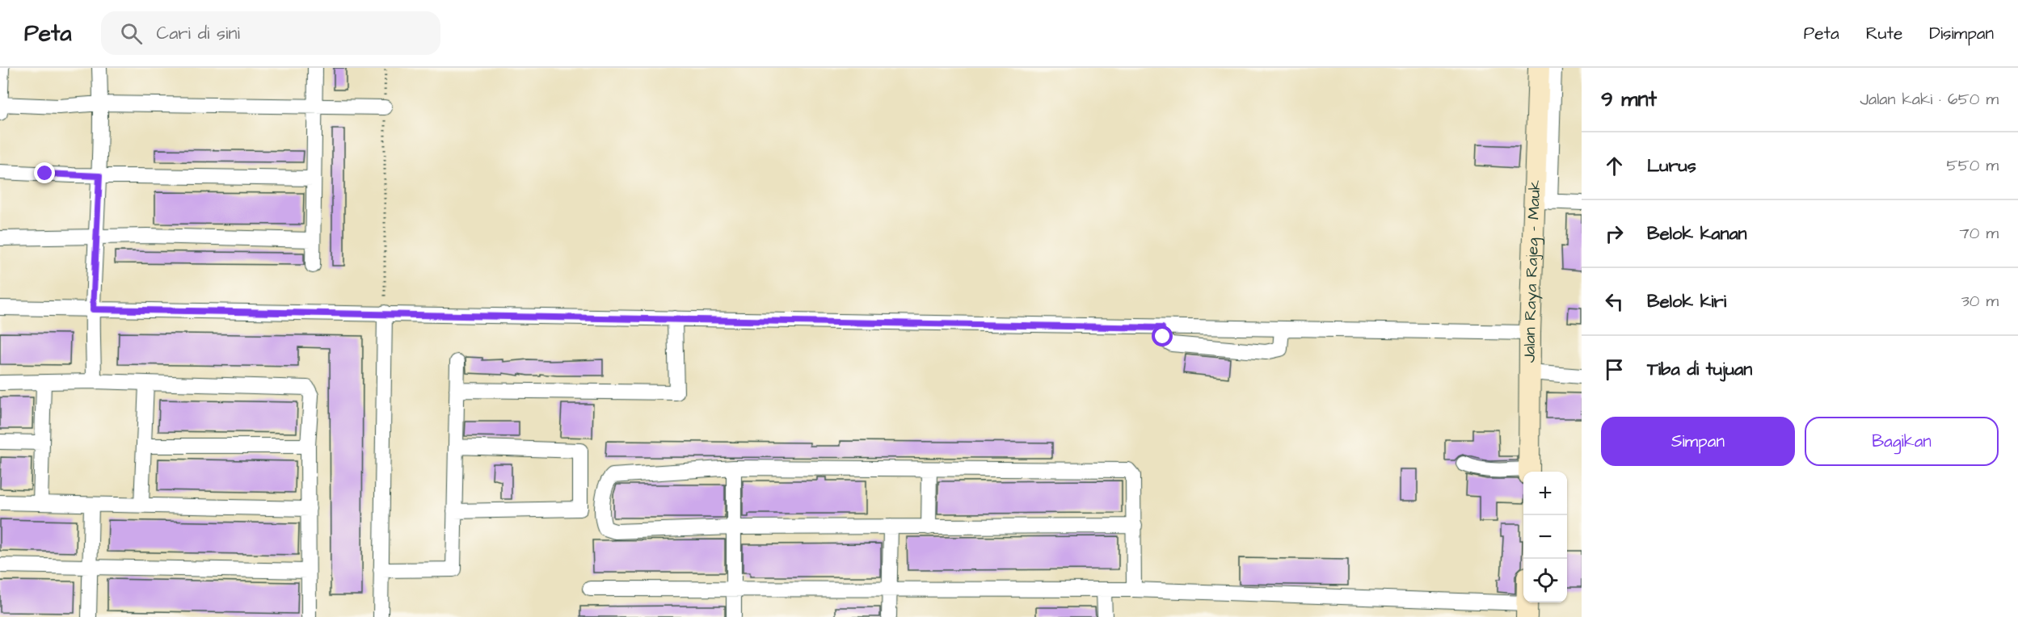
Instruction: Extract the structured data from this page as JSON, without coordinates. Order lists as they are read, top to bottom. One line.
{"streets":{"main road":["Jalan Raya Rajeg - Mauk"]},"page":{"header":"Peta","search":"Cari di sini","nav":["Peta","Rute","Disimpan"],"heading":["9 mnt","Jalan kaki · 650 m"],"list":[["Lurus","550 m"],["Belok kanan","70 m"],["Belok kiri","30 m"],"Tiba di tujuan"],"buttons":["Simpan","Bagikan"],"map_buttons":["+","−"]}}
